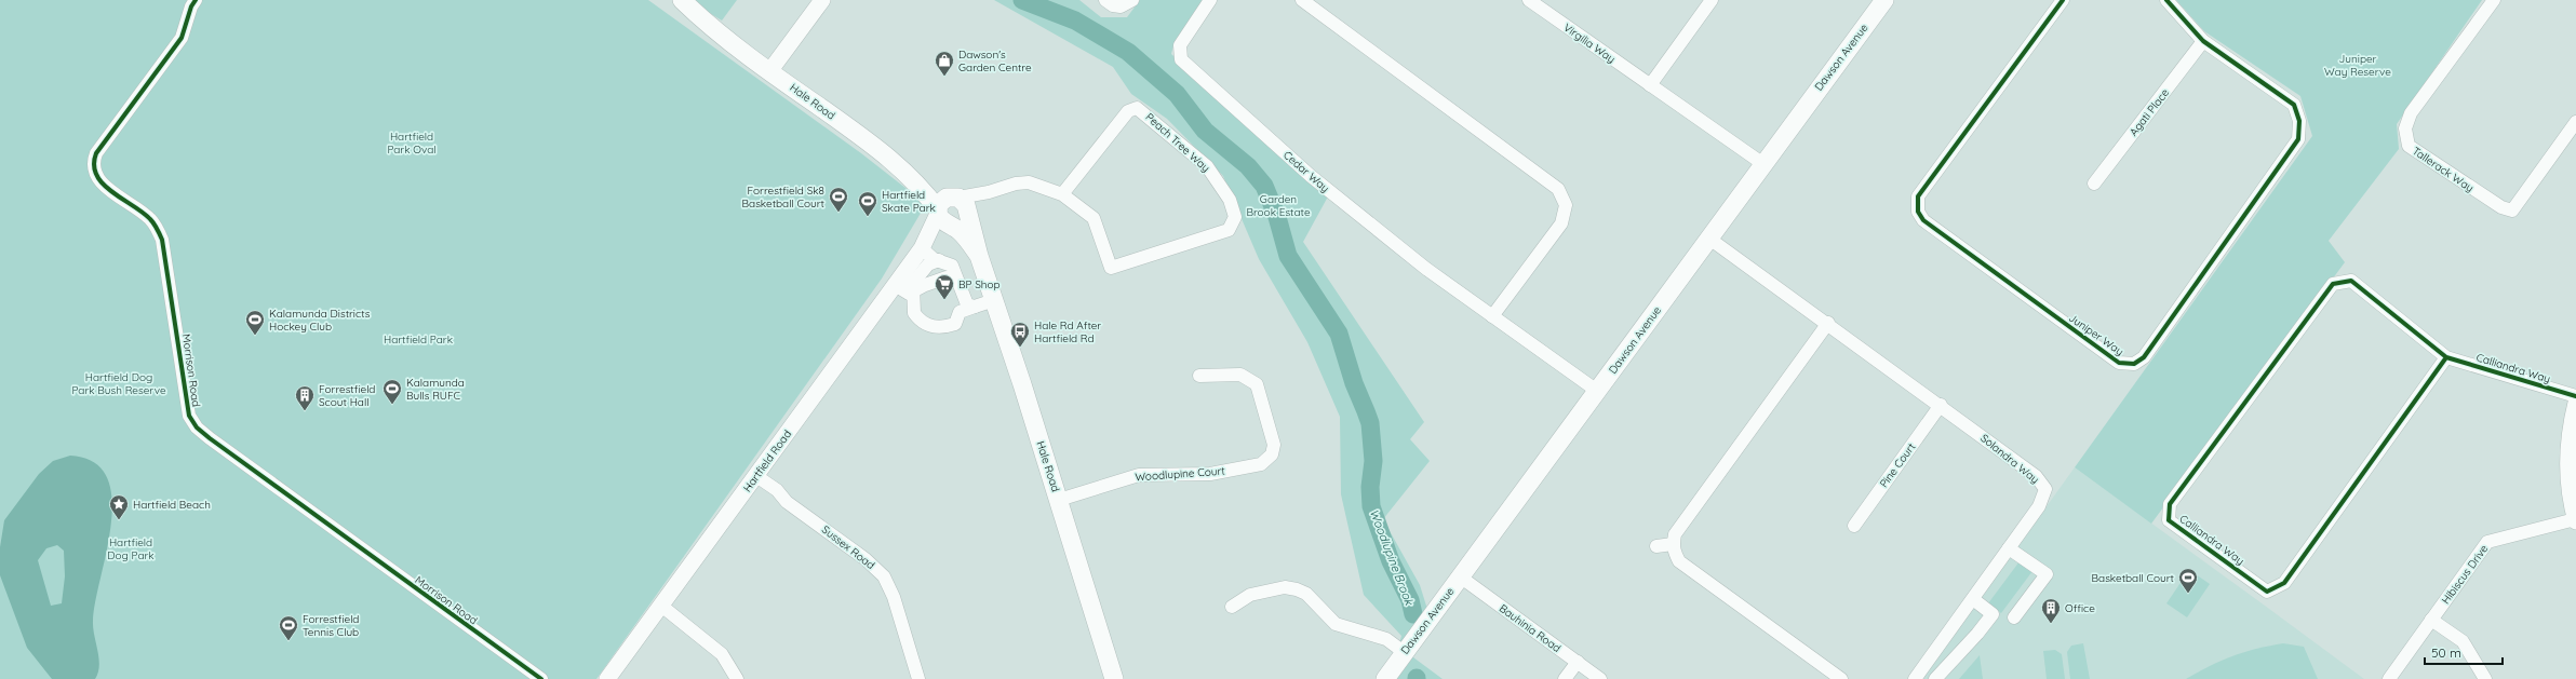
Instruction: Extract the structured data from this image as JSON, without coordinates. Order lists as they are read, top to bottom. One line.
{"streets":{"main road":["Dawson Avenue","Hale Road"],"street":["Virgilia Way","Agati Place","Peach Tree Way","Tallerack Way","Cedar Way","Juniper Way","Calliandra Way","Morrison Road","Solandra Way","Hartfield Road","Pine Court","Woodlupine Court","Sussex Road","Hibiscus Drive","Bauhinia Road"]},"crossings":[["Virgilia Way","Dawson Avenue"],["Dawson Avenue","Cedar Way"],["Dawson Avenue","Solandra Way"],["Dawson Avenue","Bauhinia Road"],["Hale Road","Peach Tree Way"],["Hale Road","Hartfield Road"],["Hale Road","Woodlupine Court"],["Agati Place","Juniper Way"],["Peach Tree Way","Hartfield Road"],["Solandra Way","Pine Court"],["Hartfield Road","Sussex Road"]],"water":["Woodlupine Brook"],"parks":["Juniper Way Reserve","Hartfield Park Oval","Garden Brook Estate","Hartfield Park","Hartfield Dog Park Bush Reserve","Hartfield Dog Park"],"places":{"shop":["Dawson's Garden Centre"],"sports":["Forrestfield Sk8 Basketball Court","Hartfield Skate Park","Kalamunda Districts Hockey Club","Kalamunda Bulls RUFC","Basketball Court","Forrestfield Tennis Club"],"supermarket":["BP Shop"],"bus stop":["Hale Rd After Hartfield Rd"],"building":["Forrestfield Scout Hall","Office"],"place":["Hartfield Beach"]},"scale_bar":"50 m"}
